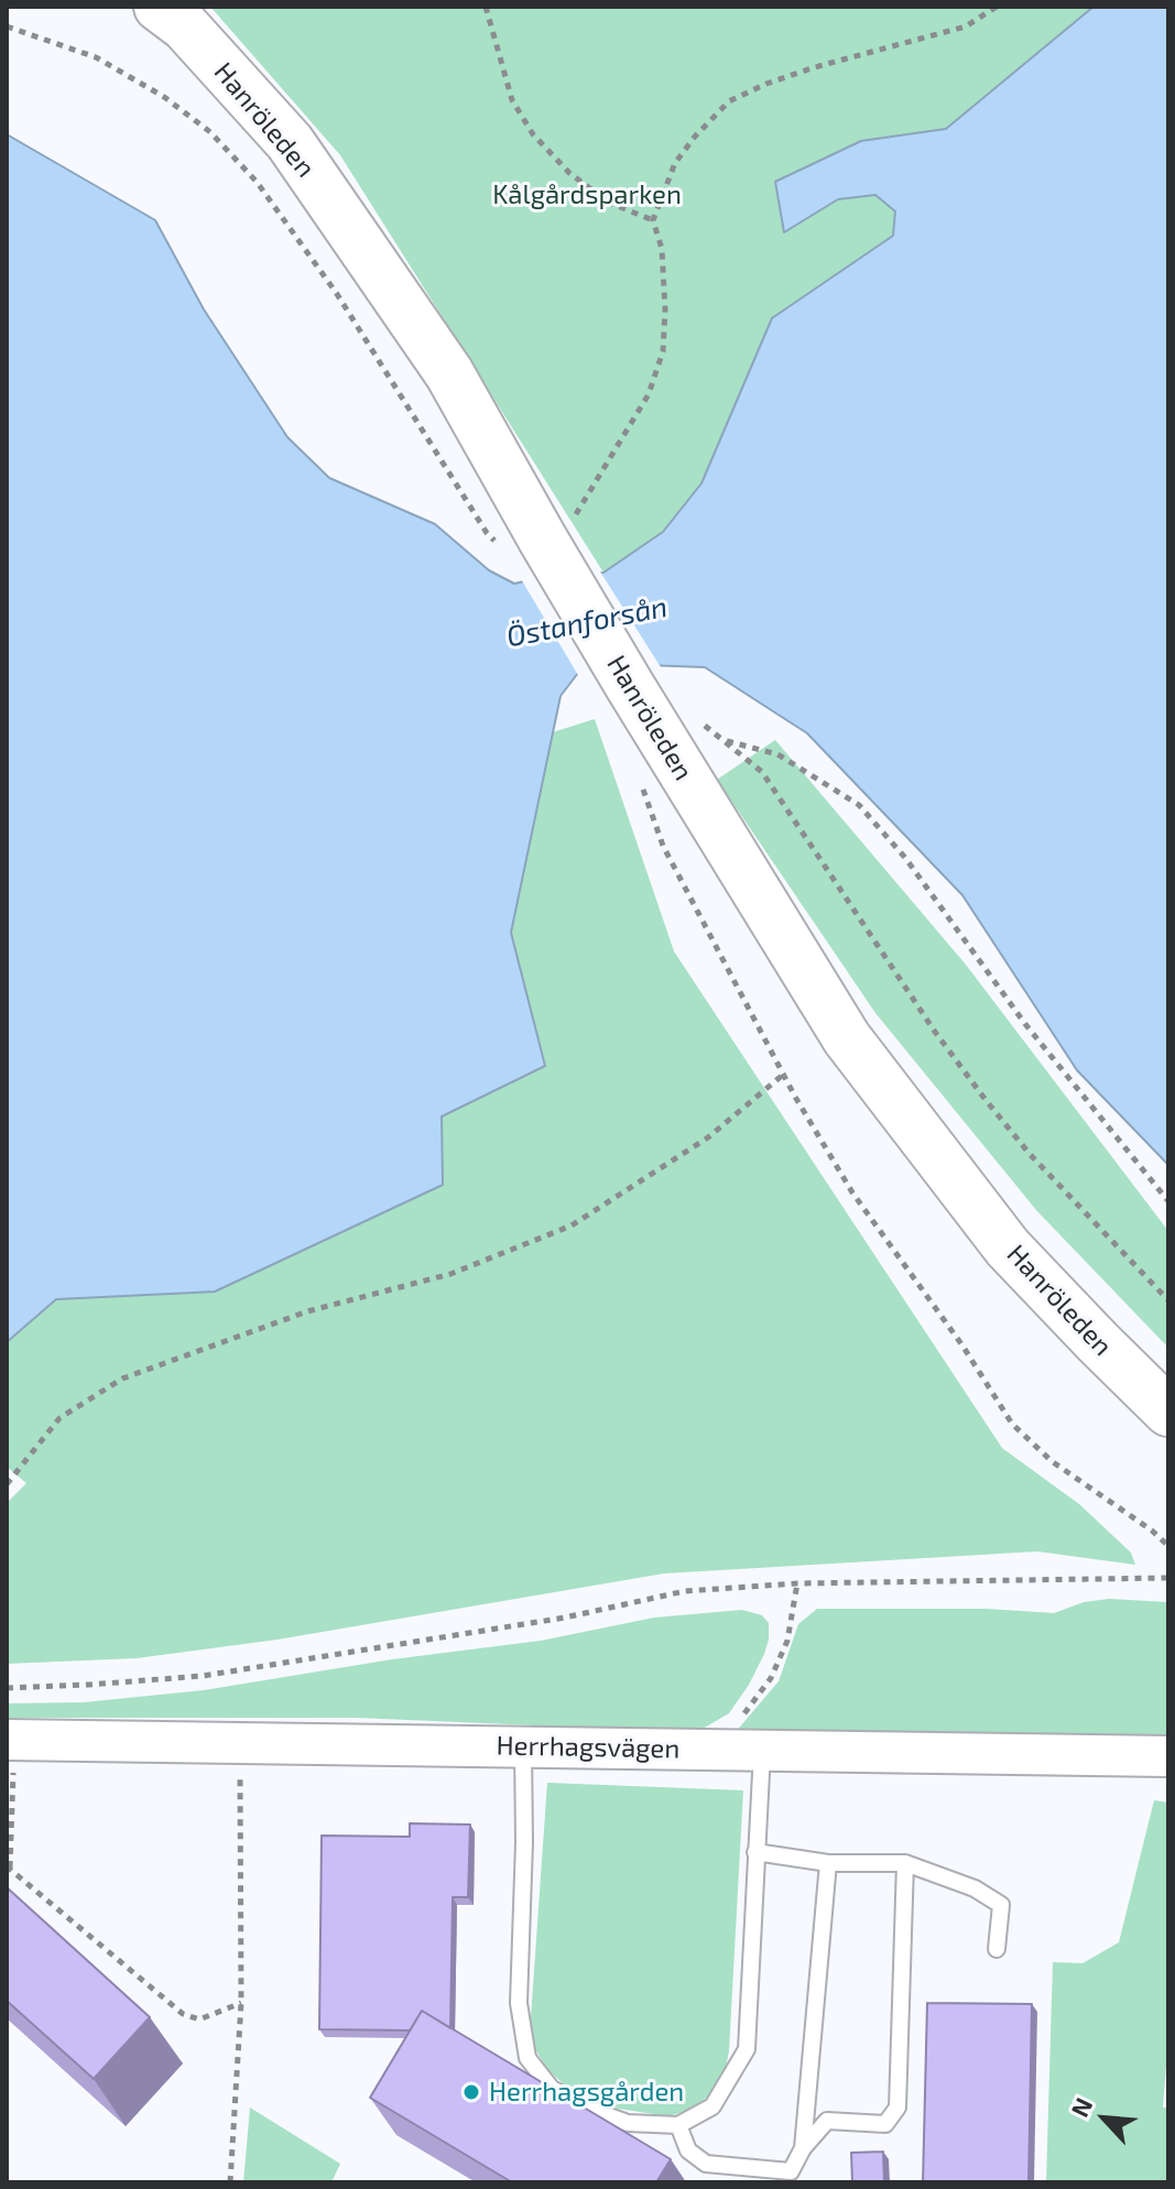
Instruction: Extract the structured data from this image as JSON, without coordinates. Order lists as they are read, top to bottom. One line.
{"streets":{"highway":["Hanröleden"],"street":["Herrhagsvägen"]},"water":["Östanforsån"],"parks":["Kålgårdsparken"],"places":["Herrhagsgården"],"north":"top left"}
